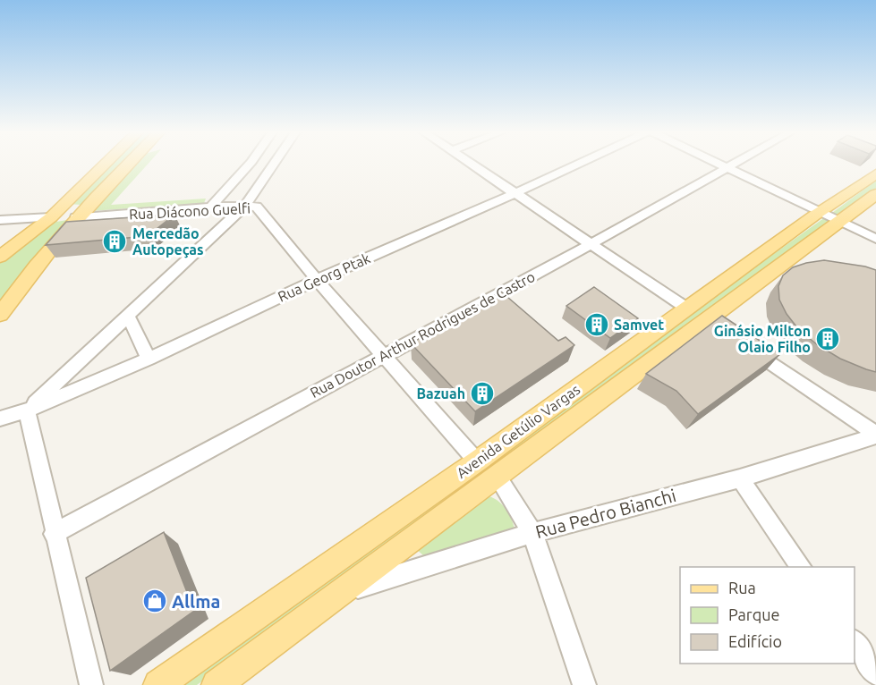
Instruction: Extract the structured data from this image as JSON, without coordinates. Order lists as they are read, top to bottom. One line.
{"streets":{"main road":["Avenida Getúlio Vargas"],"street":["Rua Diácono Guelfi","Rua Georg Ptak","Rua Doutor Arthur Rodrigues de Castro","Rua Pedro Bianchi"]},"crossings":[["Rua Diácono Guelfi","Rua Georg Ptak"],["Rua Diácono Guelfi","Rua Doutor Arthur Rodrigues de Castro"],["Rua Diácono Guelfi","Avenida Getúlio Vargas"],["Avenida Getúlio Vargas","Rua Pedro Bianchi"]],"places":{"building":["Mercedão Autopeças","Samvet","Ginásio Milton Olaio Filho","Bazuah"],"shop":["Allma"]},"legend":["Rua","Parque","Edifício"]}
